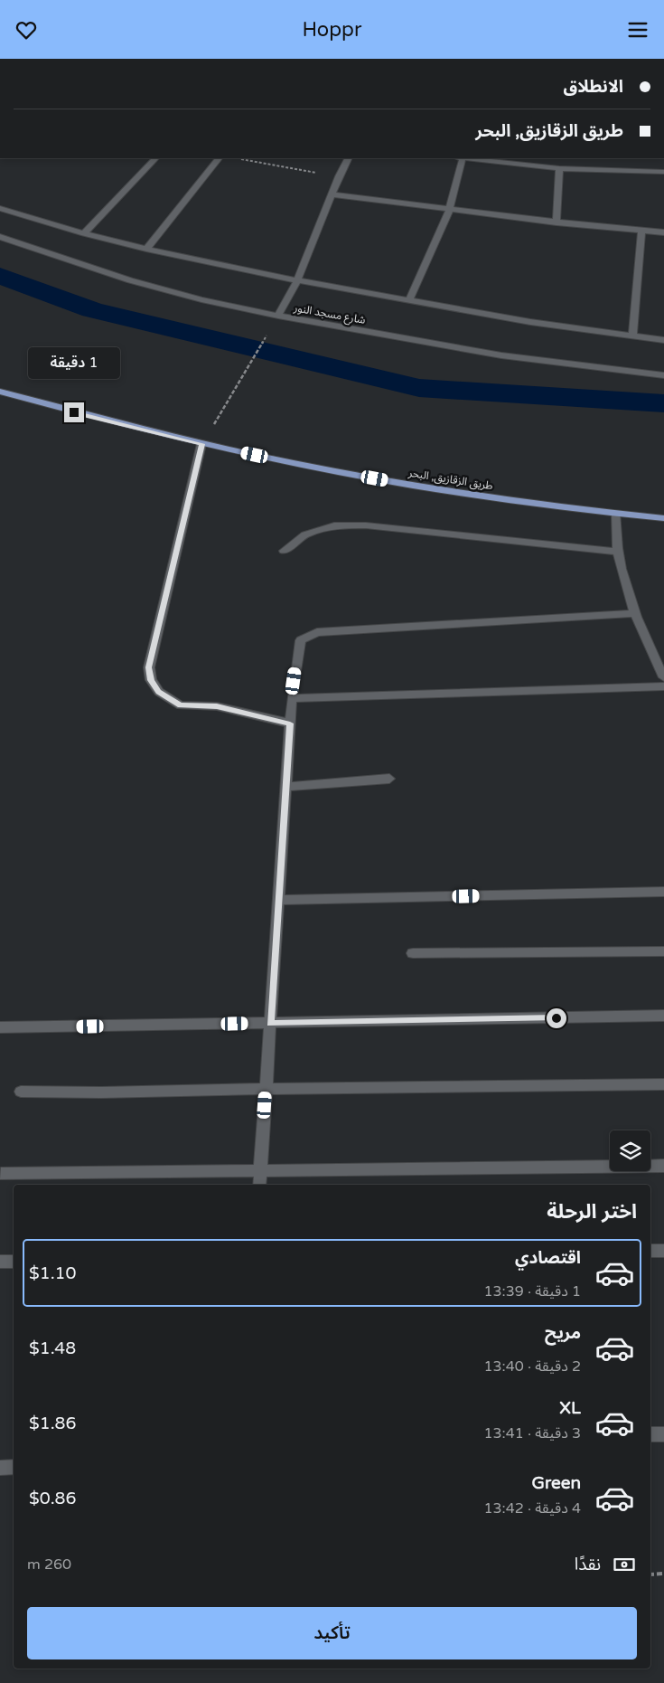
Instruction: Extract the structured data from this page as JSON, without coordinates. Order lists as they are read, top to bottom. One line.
{"streets":{"main road":["طريق الزقازيق, البحر"],"street":["شارع مسجد النور"]},"page":{"header":"Hoppr","banner":["الانطلاق","طريق الزقازيق, البحر"],"bubble":"1 دقيقة","heading":"اختر الرحلة","list":[{"name":"اقتصادي","note":"1 دقيقة · 13:39","value":"$1.10"},{"name":"مريح","note":"2 دقيقة · 13:40","value":"$1.48"},{"name":"XL","note":"3 دقيقة · 13:41","value":"$1.86"},{"name":"Green","note":"4 دقيقة · 13:42","value":"$0.86"}],"pay":["نقدًا","260 m"],"buttons":"تأكيد"}}
